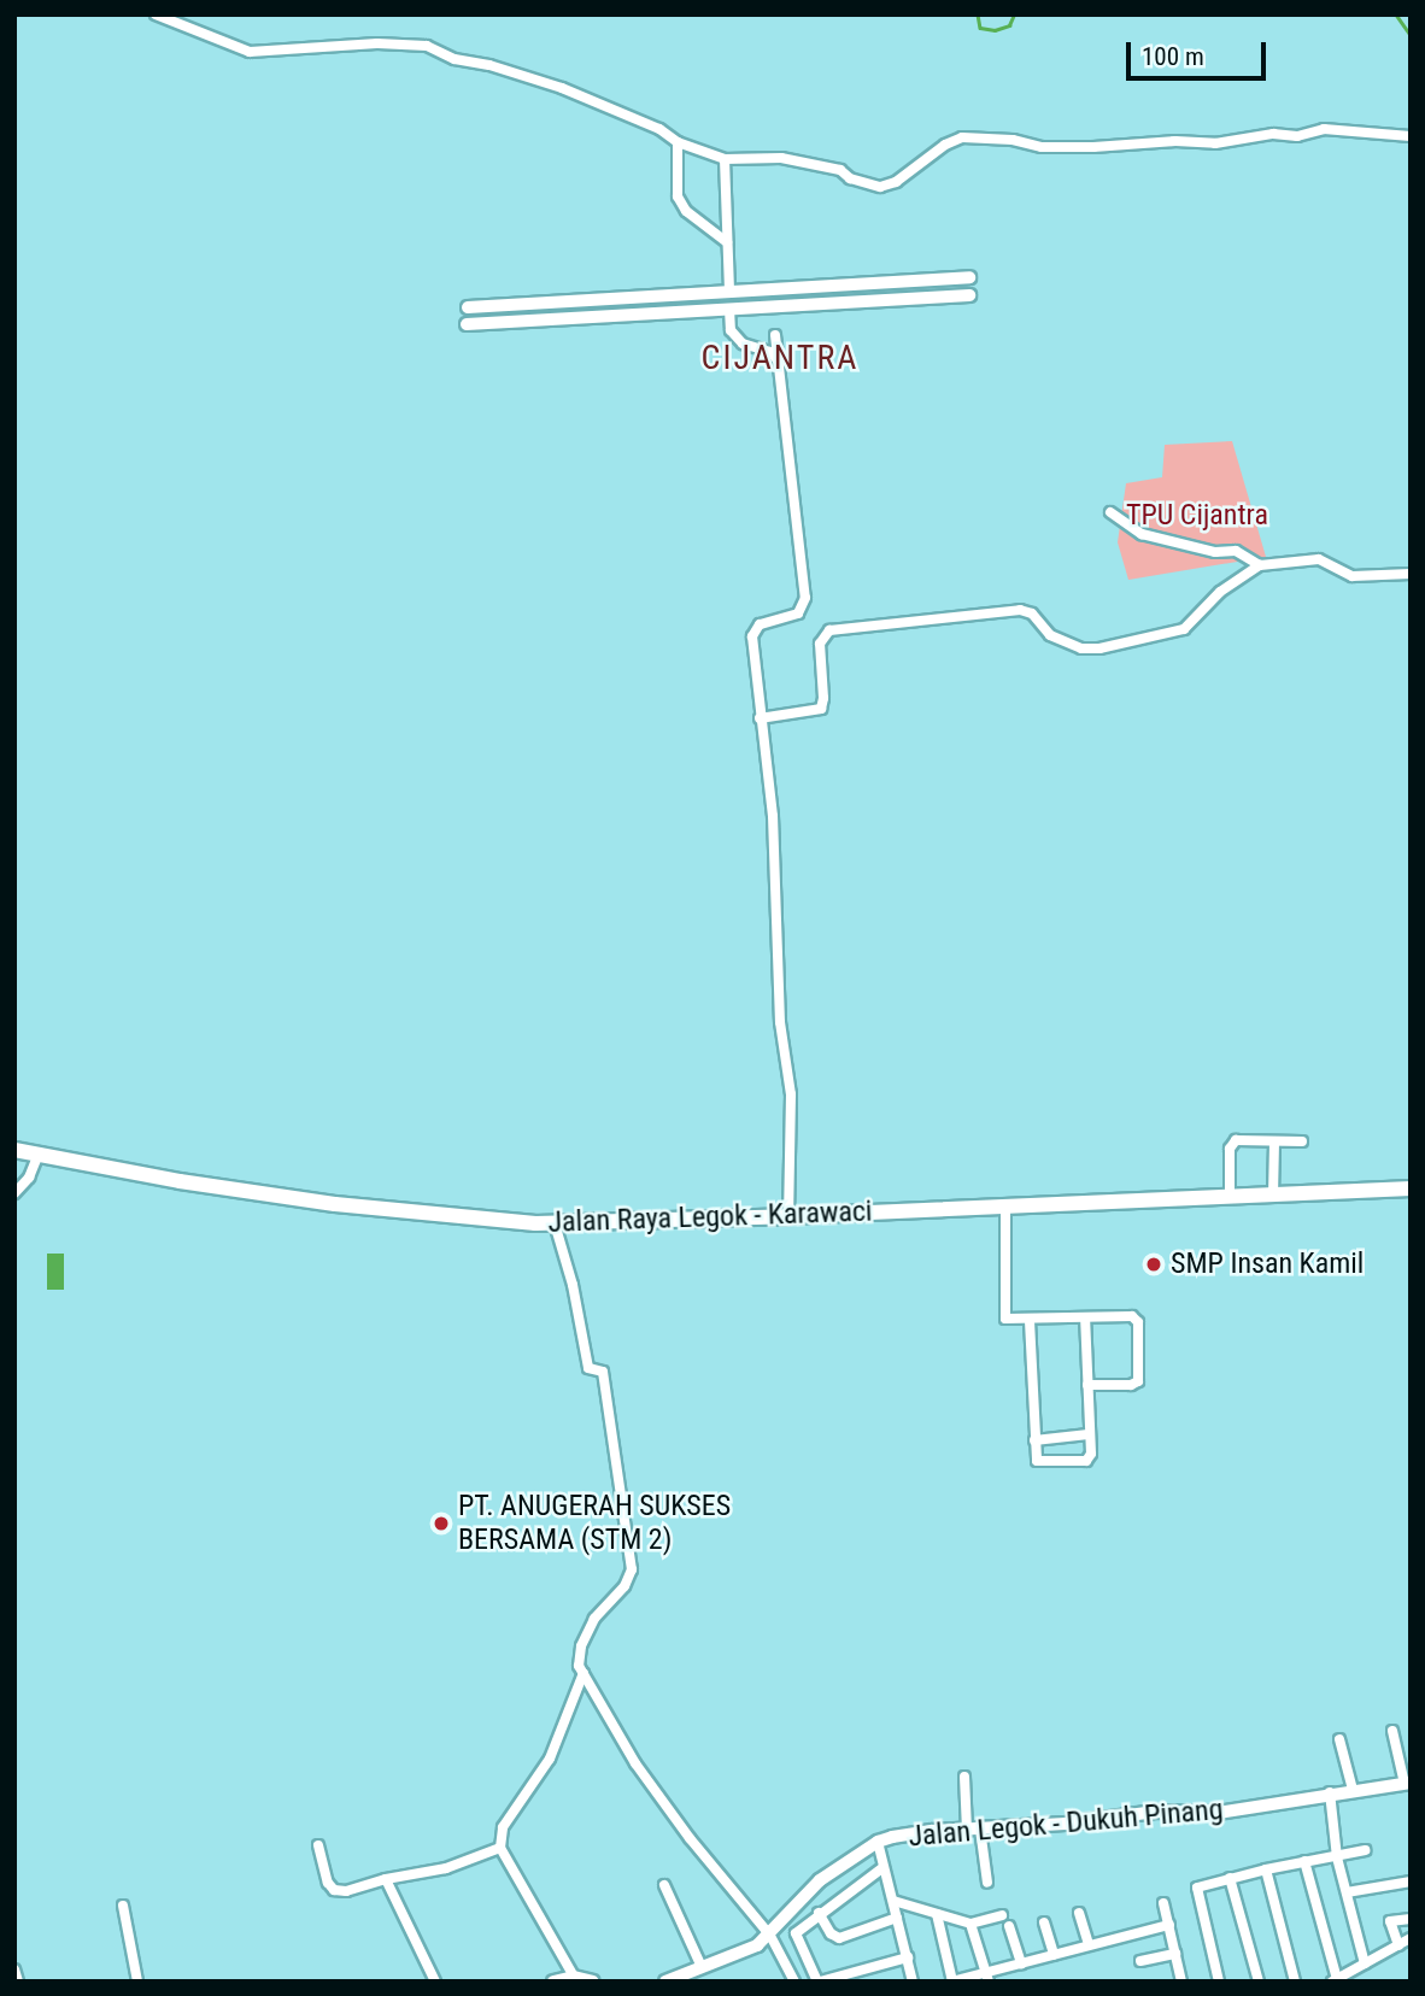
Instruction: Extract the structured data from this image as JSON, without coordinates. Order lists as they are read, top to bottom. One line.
{"streets":{"main road":["Jalan Raya Legok - Karawaci"],"street":["Jalan Legok - Dukuh Pinang"]},"districts":["CIJANTRA"],"parks":["TPU Cijantra"],"places":["SMP Insan Kamil","PT. ANUGERAH SUKSES BERSAMA (STM 2)"],"scale_bar":"100 m"}
